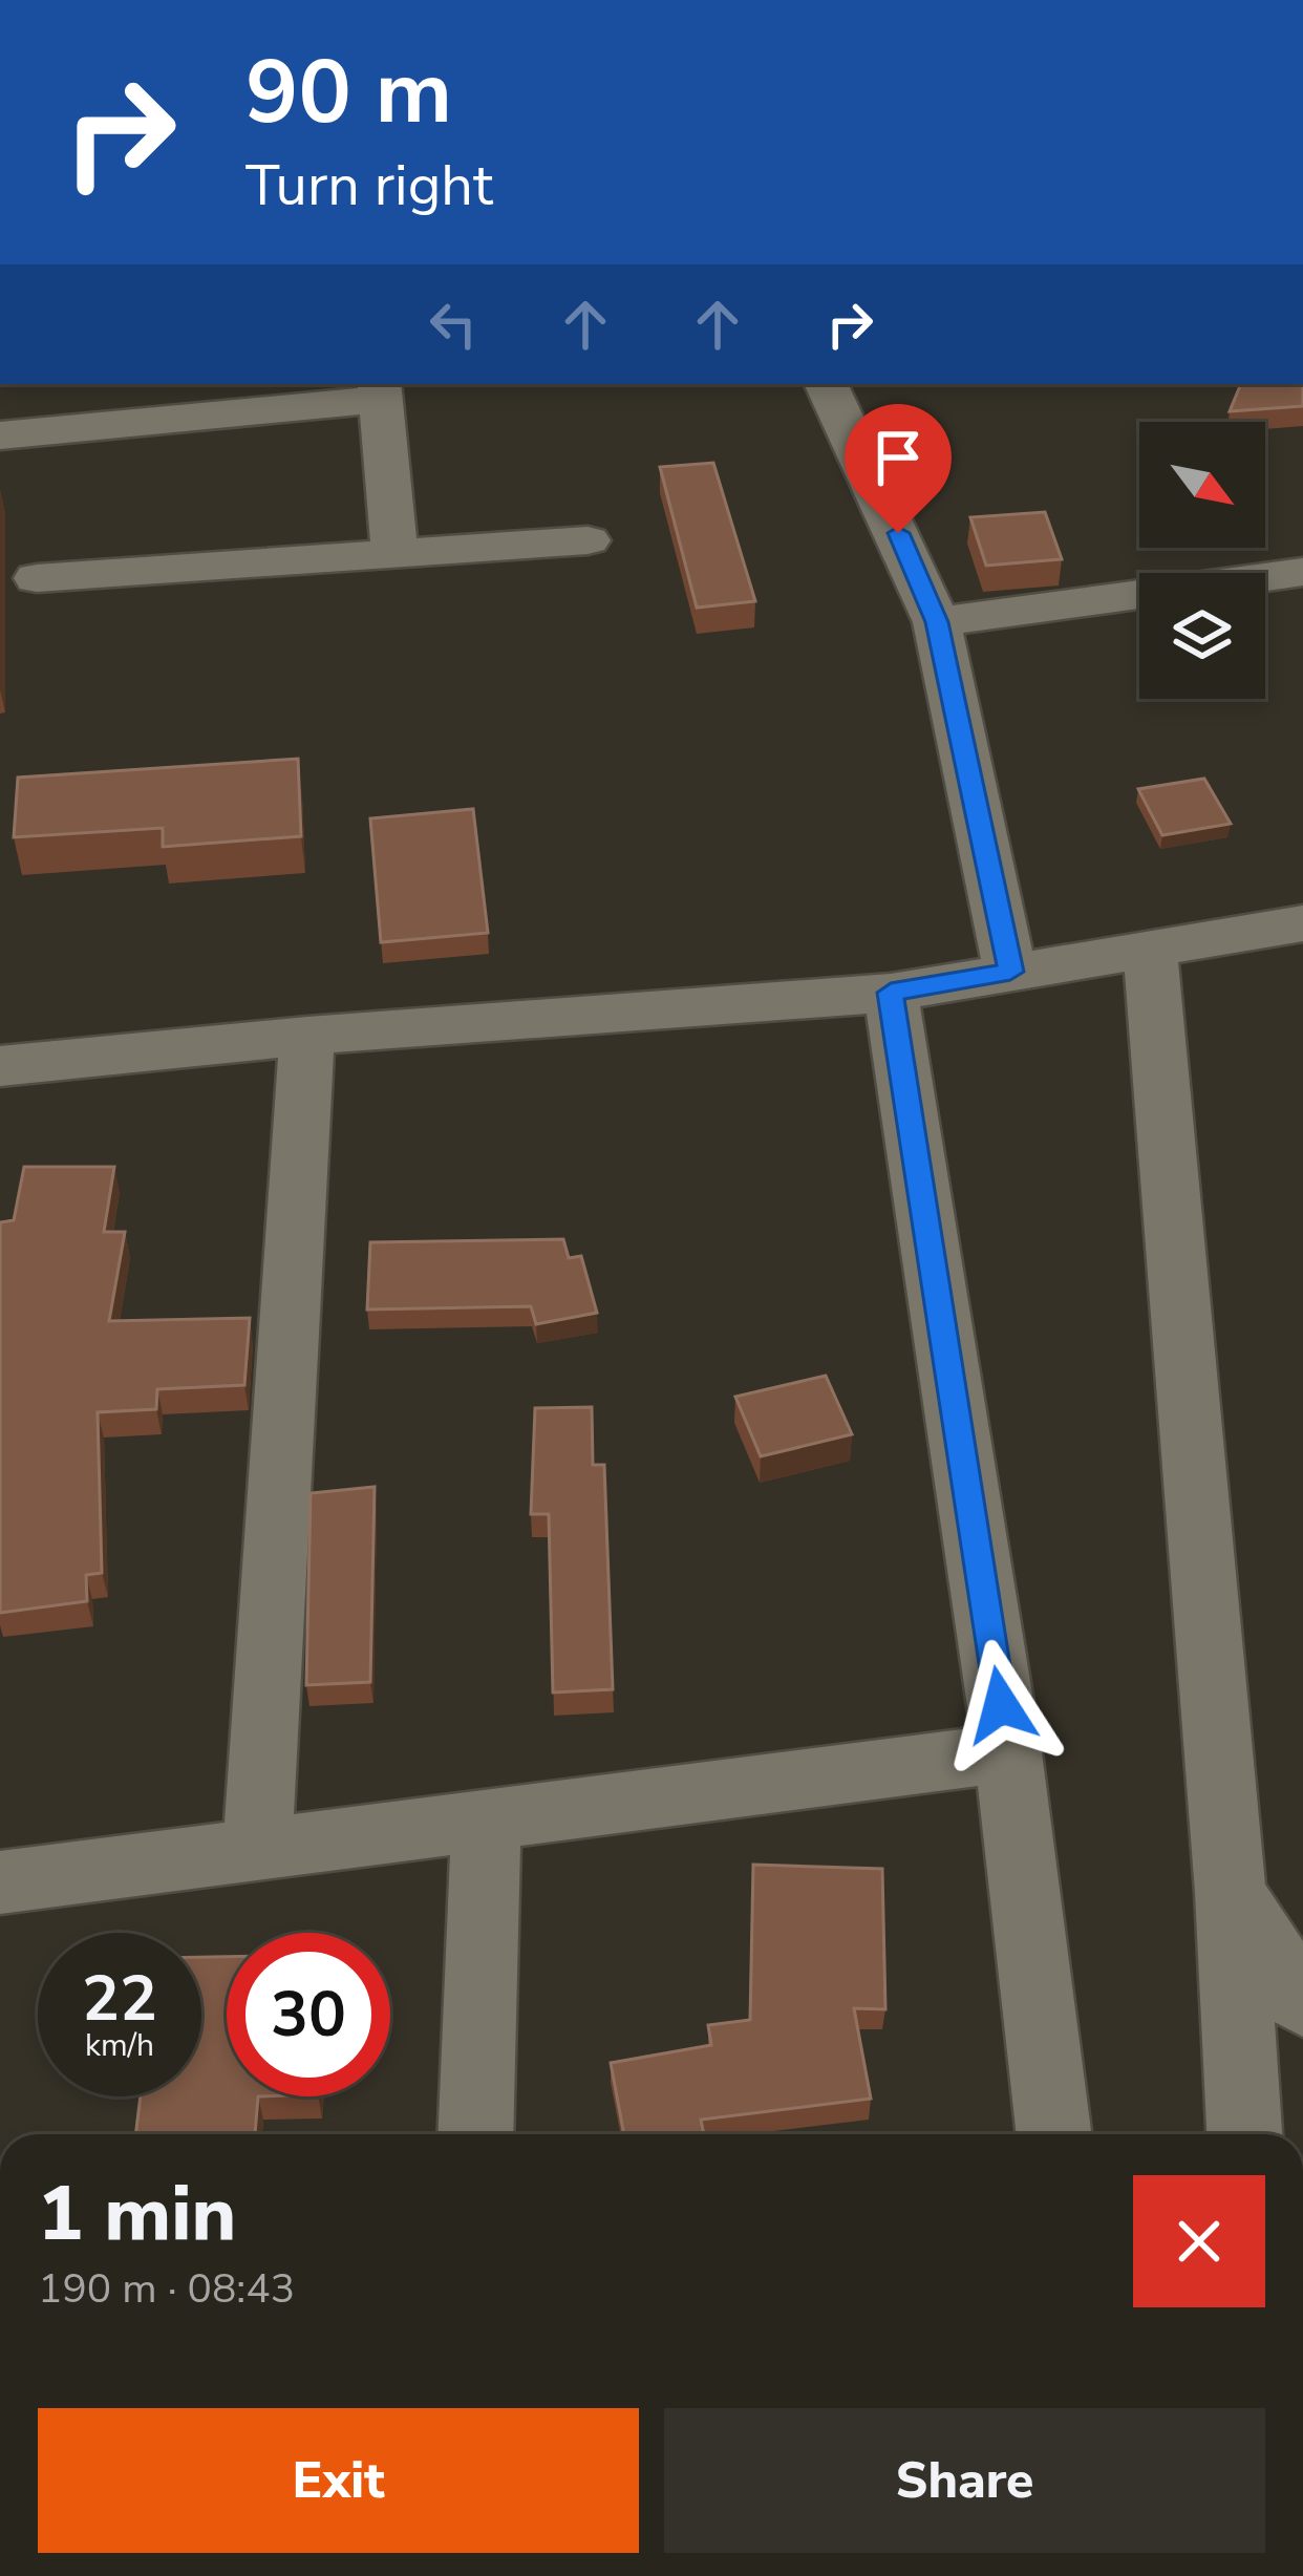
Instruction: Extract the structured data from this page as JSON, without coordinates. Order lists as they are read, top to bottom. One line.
{"north":"bottom right","page":{"turn":["90 m","Turn right"],"speed":"22 km/h","limit":"30","heading":["1 min","190 m · 08:43"],"buttons":["Exit","Share"]}}
